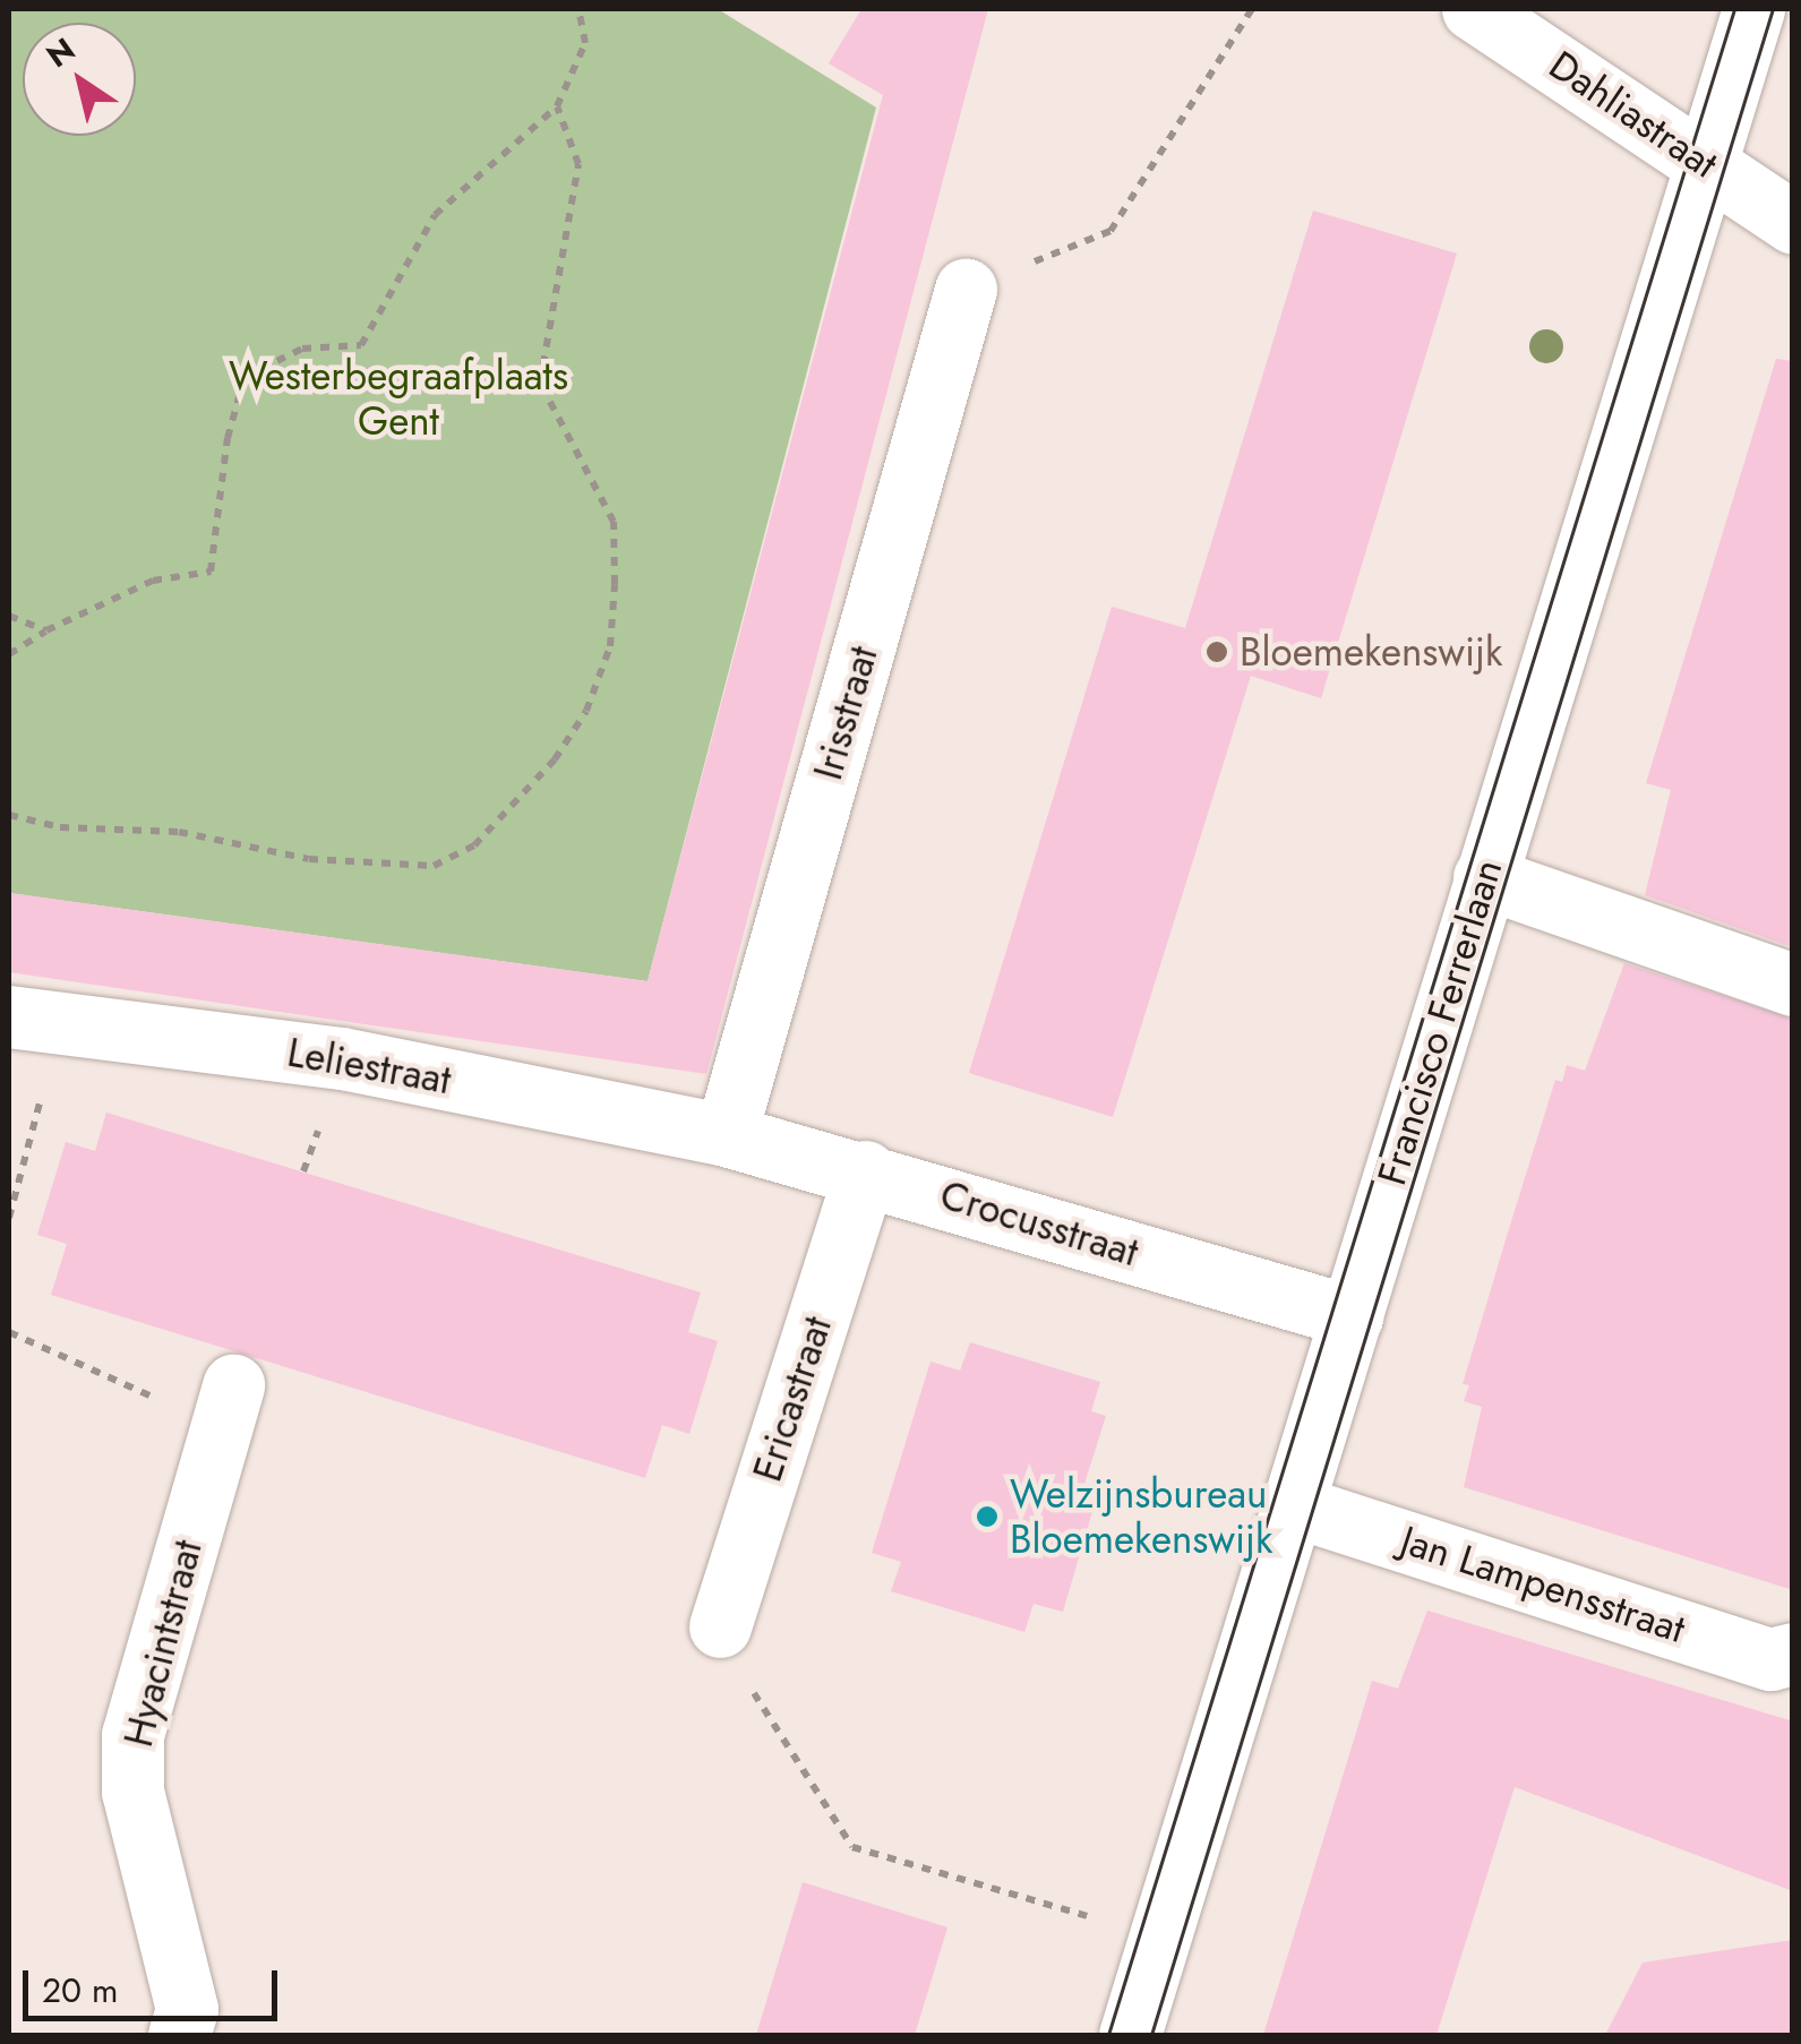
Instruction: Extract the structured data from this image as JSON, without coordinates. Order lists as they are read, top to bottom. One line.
{"streets":{"street":["Dahliastraat","Irisstraat","Francisco Ferrerlaan","Leliestraat","Crocusstraat","Ericastraat","Jan Lampensstraat","Hyacintstraat"]},"crossings":[["Dahliastraat","Francisco Ferrerlaan"],["Irisstraat","Leliestraat"],["Irisstraat","Crocusstraat"],["Francisco Ferrerlaan","Crocusstraat"],["Francisco Ferrerlaan","Jan Lampensstraat"],["Leliestraat","Crocusstraat"],["Crocusstraat","Ericastraat"]],"parks":["Westerbegraafplaats Gent"],"places":["Bloemekenswijk","Welzijnsbureau Bloemekenswijk"],"scale_bar":"20 m","north":"top left"}
